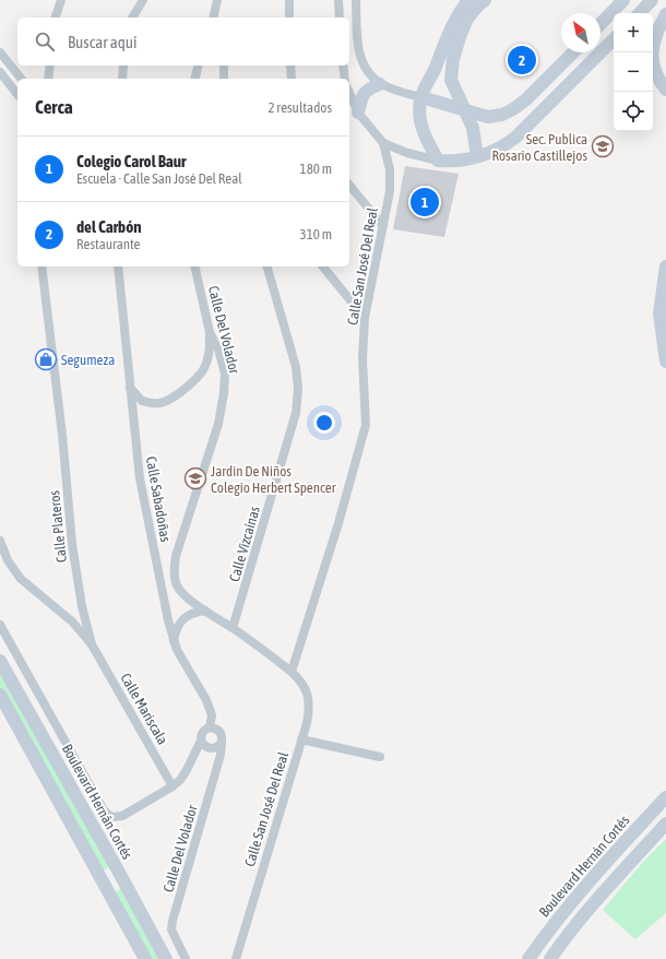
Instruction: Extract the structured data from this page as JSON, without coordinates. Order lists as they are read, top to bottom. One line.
{"streets":{"main road":["Boulevard Hernán Cortés"],"street":["Calle San José Del Real","Calle Del Volador","Calle Sabadoñas","Calle Plateros","Calle Vizcaínas","Calle Mariscala"]},"crossings":[["Calle San José Del Real","Calle Del Volador"],["Calle San José Del Real","Calle Vizcaínas"],["Calle Del Volador","Calle Sabadoñas"],["Calle Del Volador","Calle Vizcaínas"],["Calle Plateros","Calle Mariscala"]],"places":{"school or university":["Sec. Publica Rosario Castillejos","Jardin De Niños Colegio Herbert Spencer"],"shop":["Segumeza"]},"north":"top left","page":{"map_buttons":["+","−"],"search":"Buscar aquí","pins":["2","1"],"heading":["Cerca","2 resultados"],"list":[{"mark":"1","name":"Colegio Carol Baur","note":"Escuela · Calle San José Del Real","value":"180 m"},{"mark":"2","name":"del Carbón","note":"Restaurante","value":"310 m"}]}}
